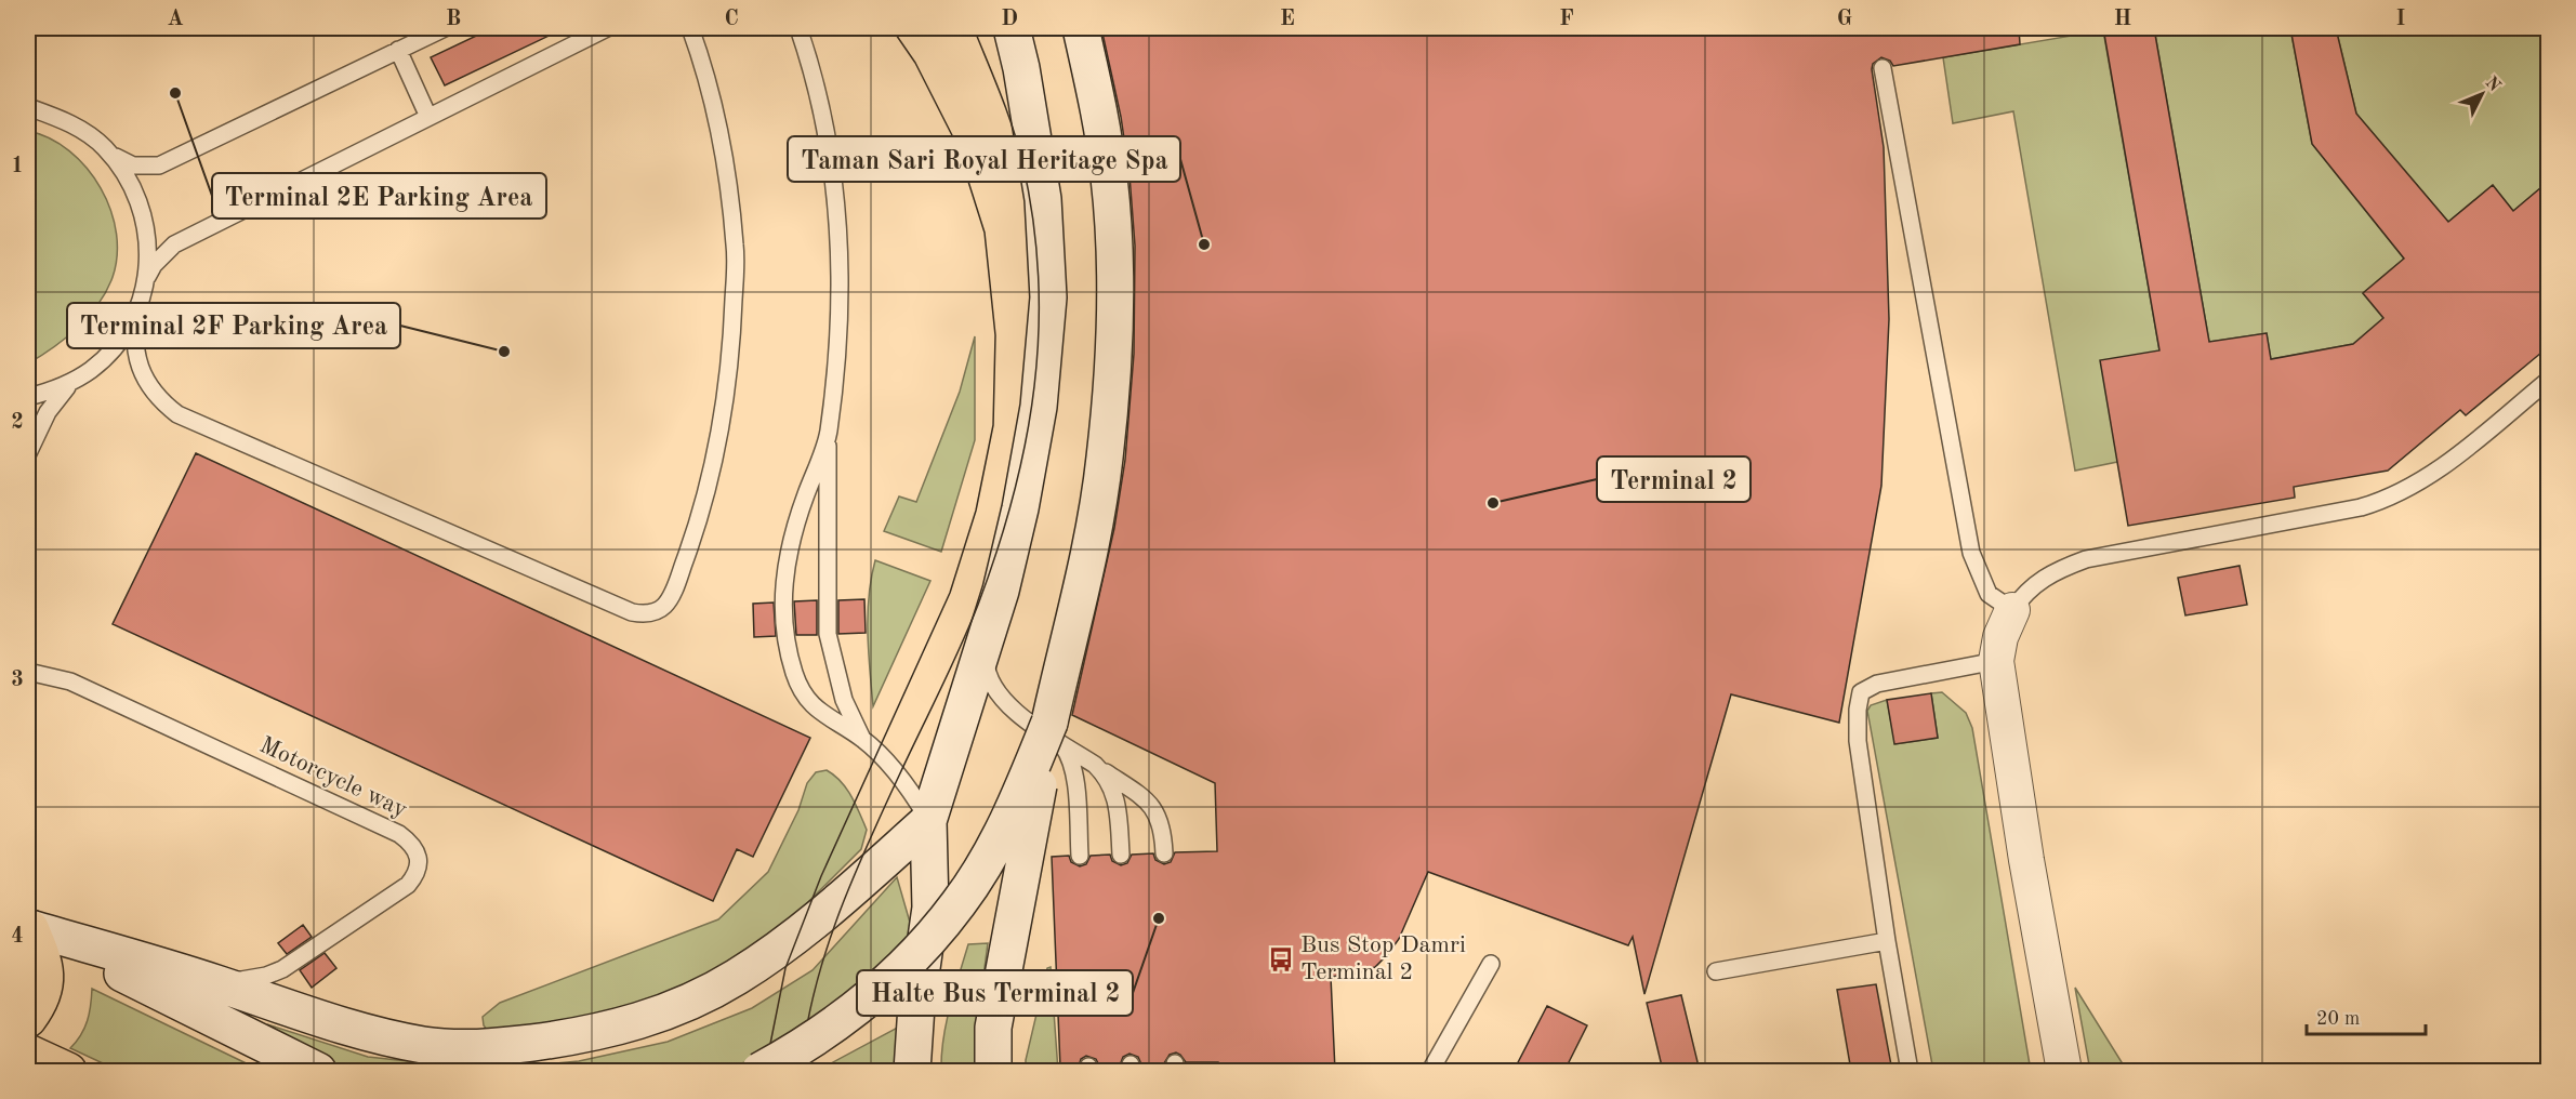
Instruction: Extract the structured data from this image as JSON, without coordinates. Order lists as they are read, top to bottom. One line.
{"streets":{"lane":["Motorcycle way"]},"places":{"other":["Terminal 2E Parking Area","Taman Sari Royal Heritage Spa","Terminal 2F Parking Area","Terminal 2","Halte Bus Terminal 2"],"bus stop":["Bus Stop Damri Terminal 2"]},"scale_bar":"20 m","north":"top right","grid":{"columns":["A","B","C","D","E","F","G","H","I"],"rows":["1","2","3","4"]}}
